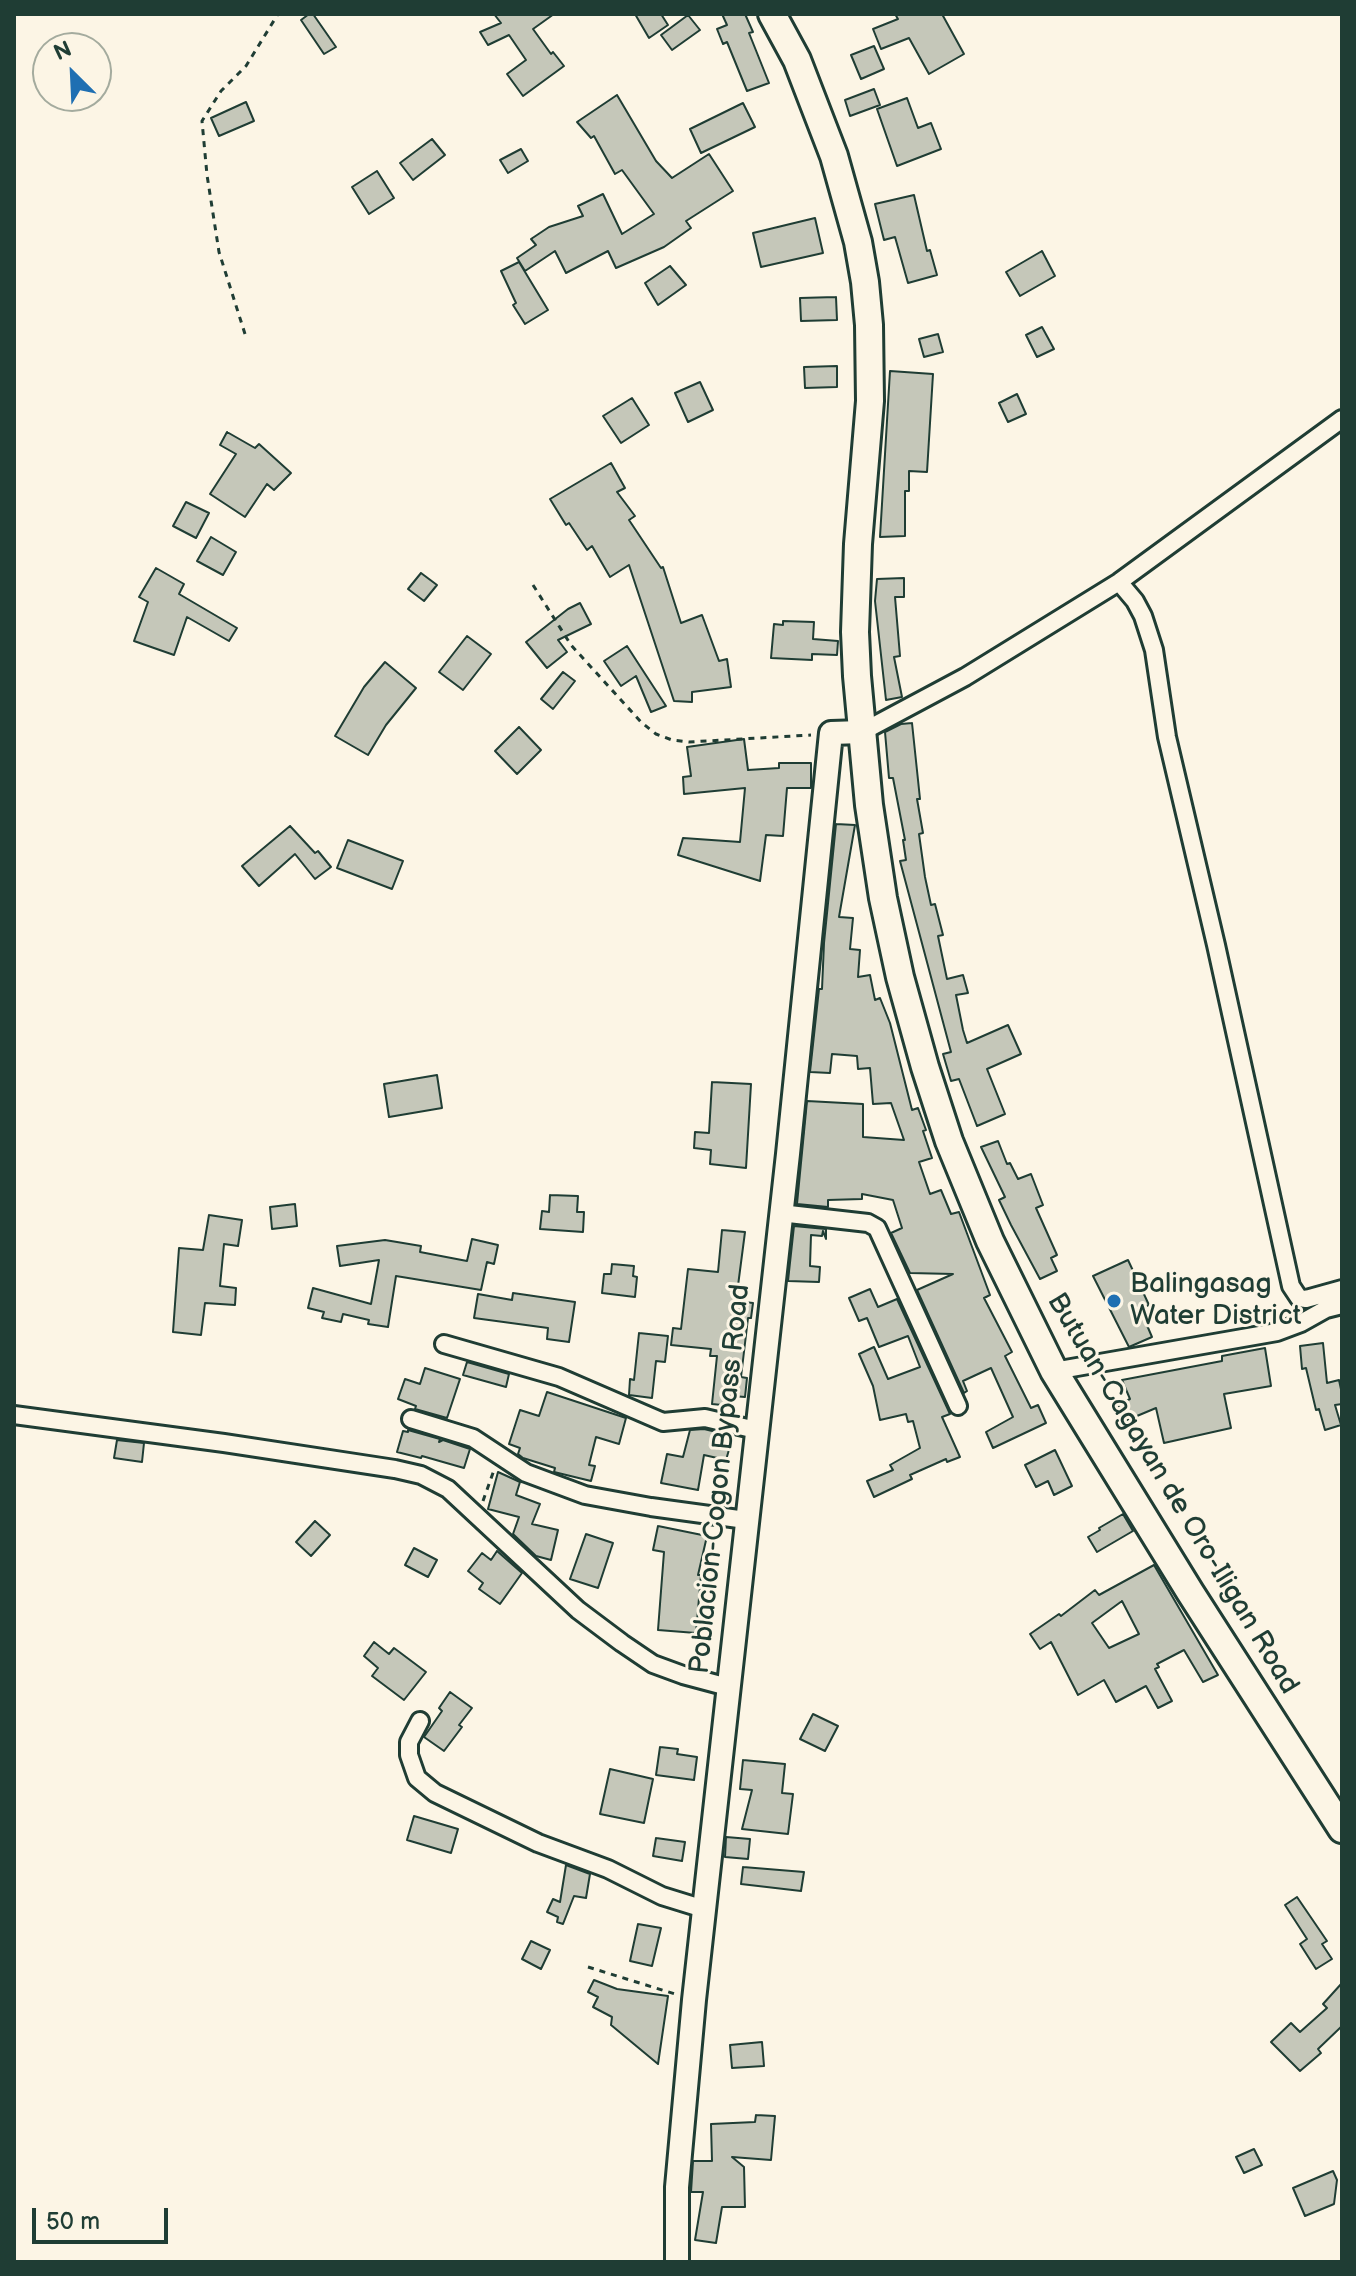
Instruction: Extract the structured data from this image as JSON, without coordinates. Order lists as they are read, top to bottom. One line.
{"streets":{"highway":["Butuan-Cagayan de Oro-Iligan Road"],"main road":["Poblacion-Cogon Bypass Road"]},"places":["Balingasag Water District"],"scale_bar":"50 m","north":"top left"}
